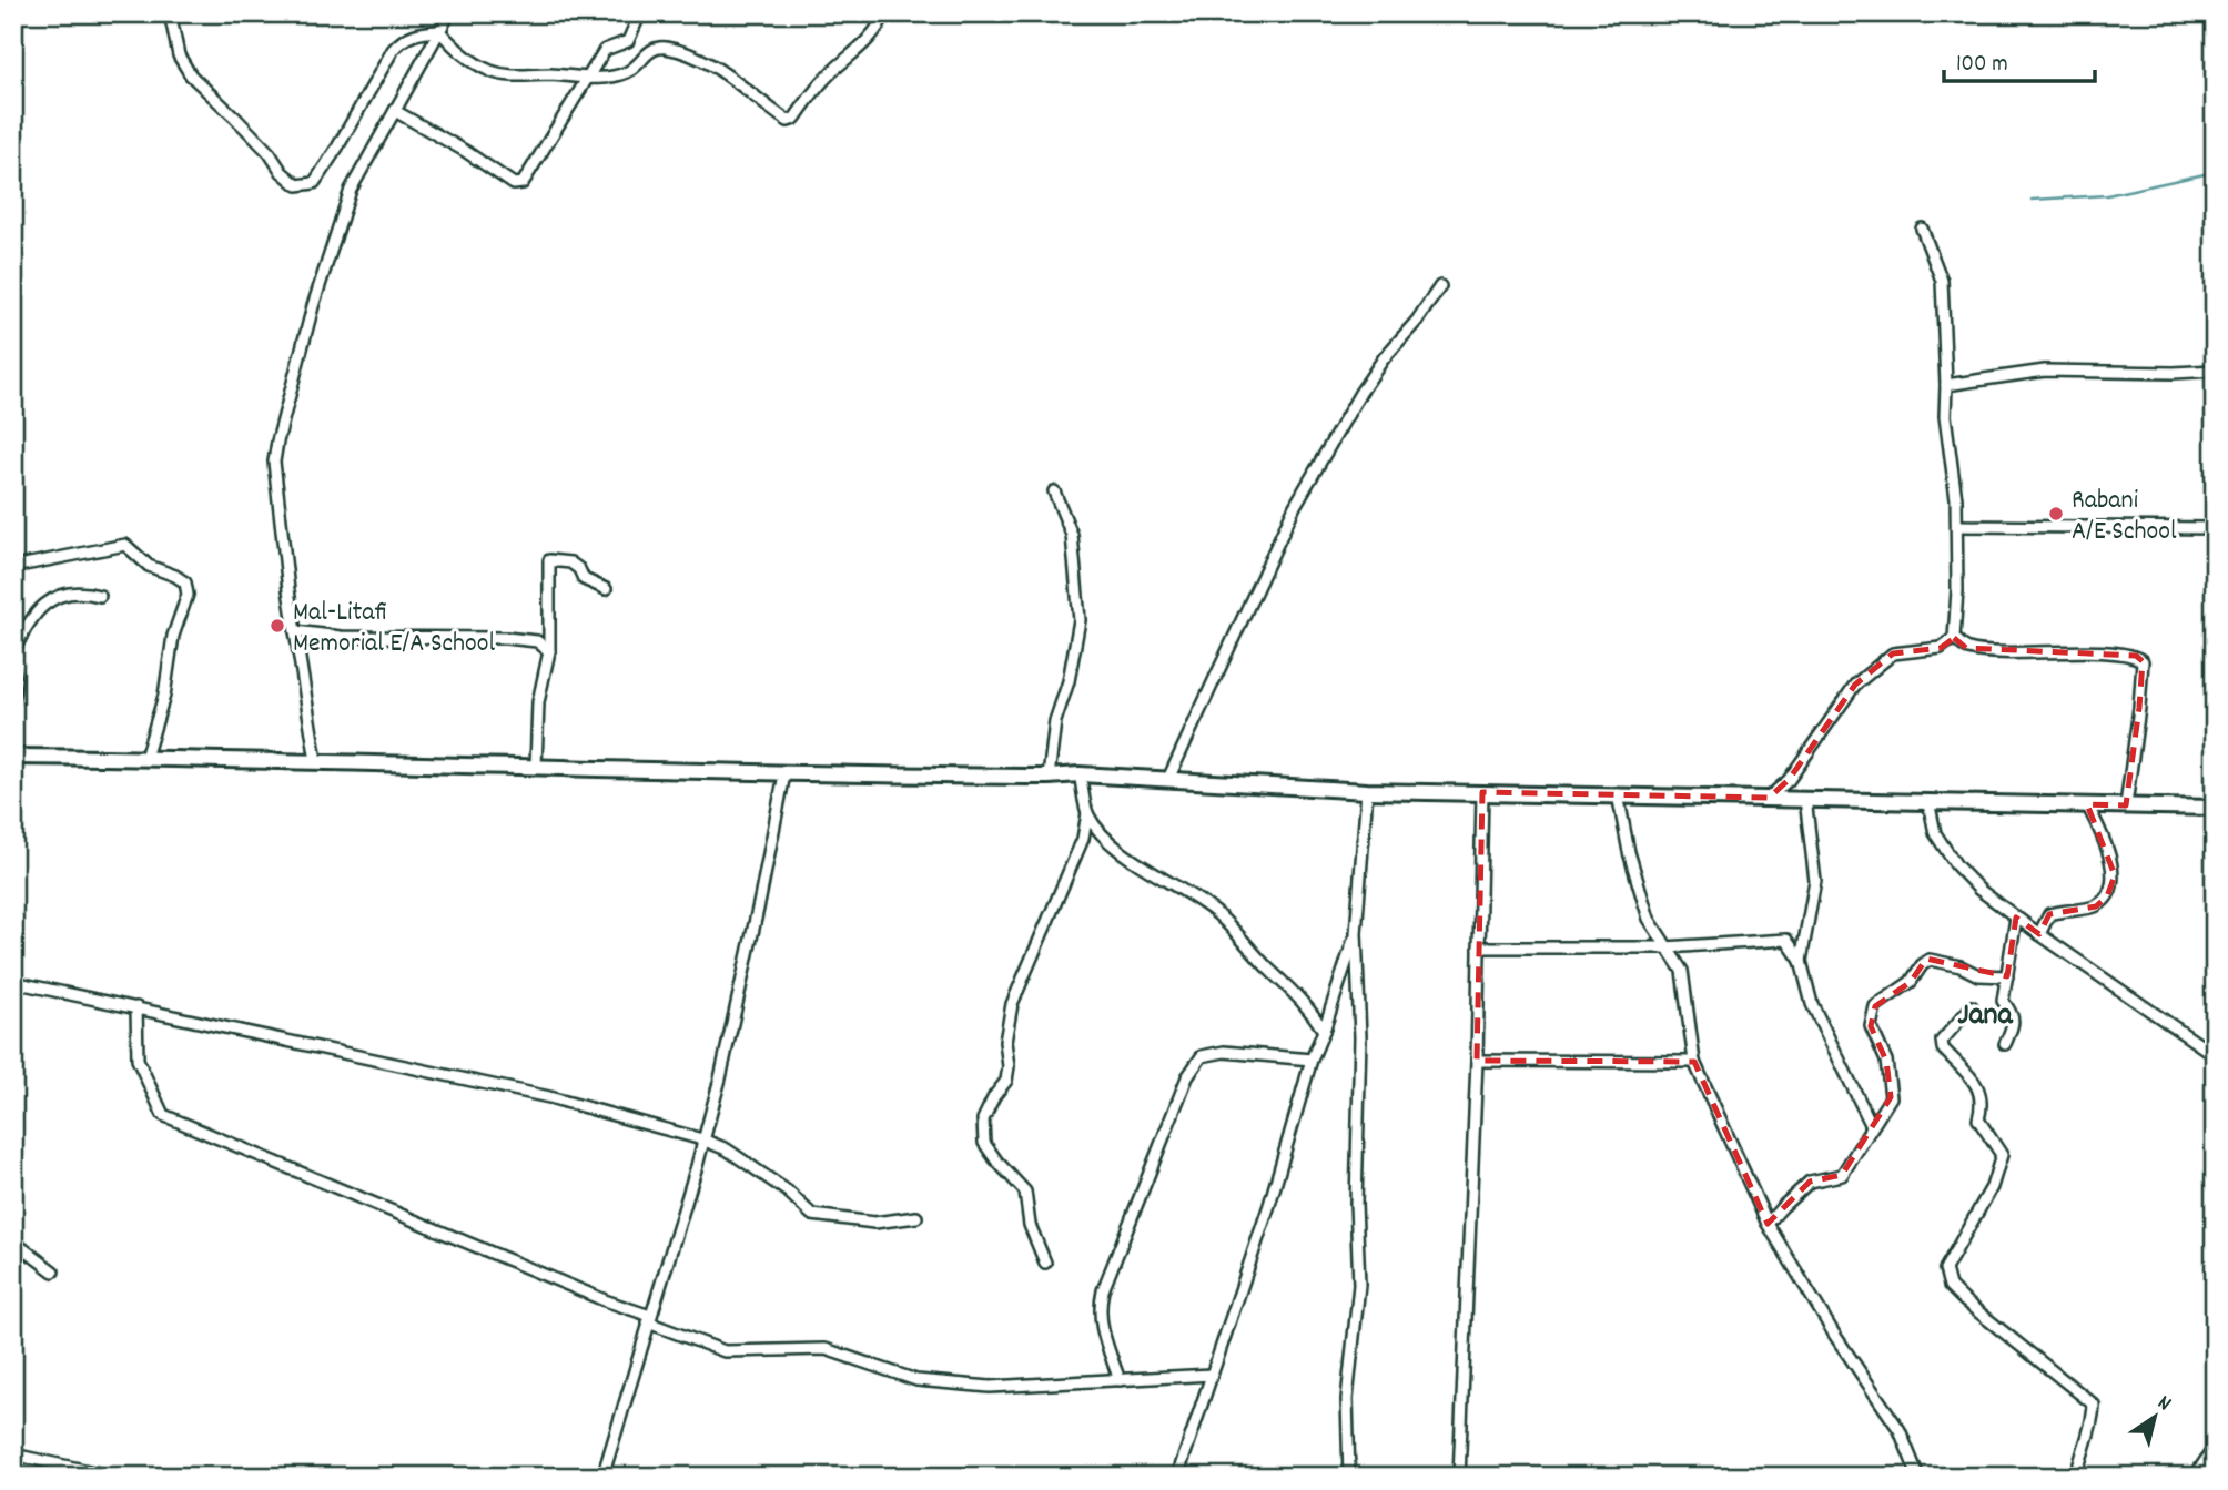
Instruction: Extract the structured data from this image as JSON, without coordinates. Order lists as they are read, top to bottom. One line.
{"districts":["Jana"],"places":["Rabani A/E School","Mal-Litafi Memorial E/A School"],"scale_bar":"100 m","north":"top right"}
